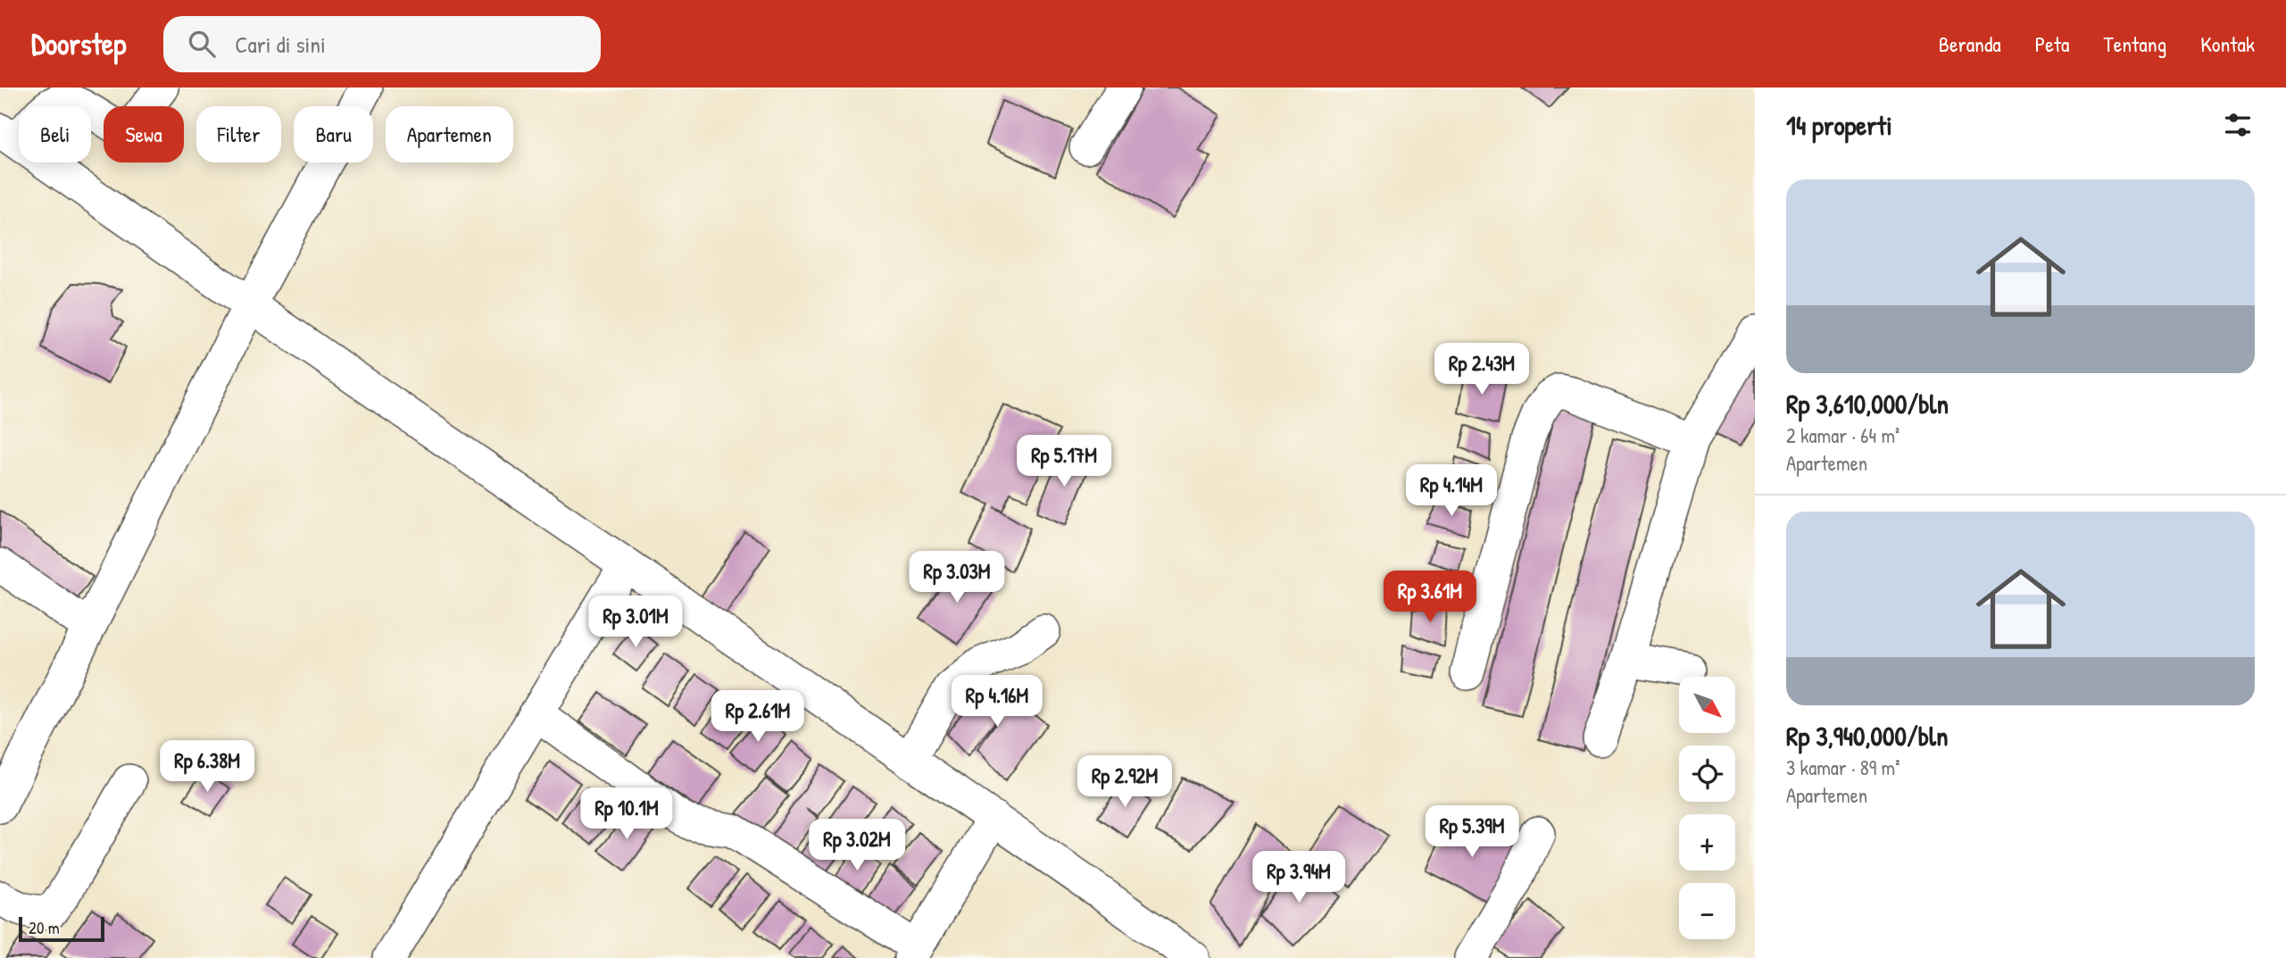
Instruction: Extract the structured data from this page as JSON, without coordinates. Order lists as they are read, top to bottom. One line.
{"scale_bar":"20 m","north":"bottom right","page":{"header":"Doorstep","search":"Cari di sini","nav":["Beranda","Peta","Tentang","Kontak"],"heading":"14 properti","chip":["Beli","Sewa","Filter","Baru","Apartemen"],"list":[{"name":"Rp 3,610,000/bln","note":"2 kamar · 64 m² · Apartemen"},{"name":"Rp 3,940,000/bln","note":"3 kamar · 89 m² · Apartemen"}],"price":["Rp 2.43M","Rp 5.17M","Rp 4.14M","Rp 3.03M","Rp 3.61M","Rp 3.01M","Rp 4.16M","Rp 2.61M","Rp 6.38M","Rp 2.92M","Rp 10.1M","Rp 5.39M","Rp 3.02M","Rp 3.94M"],"map_buttons":["+","−"],"scale":"20 m"}}
